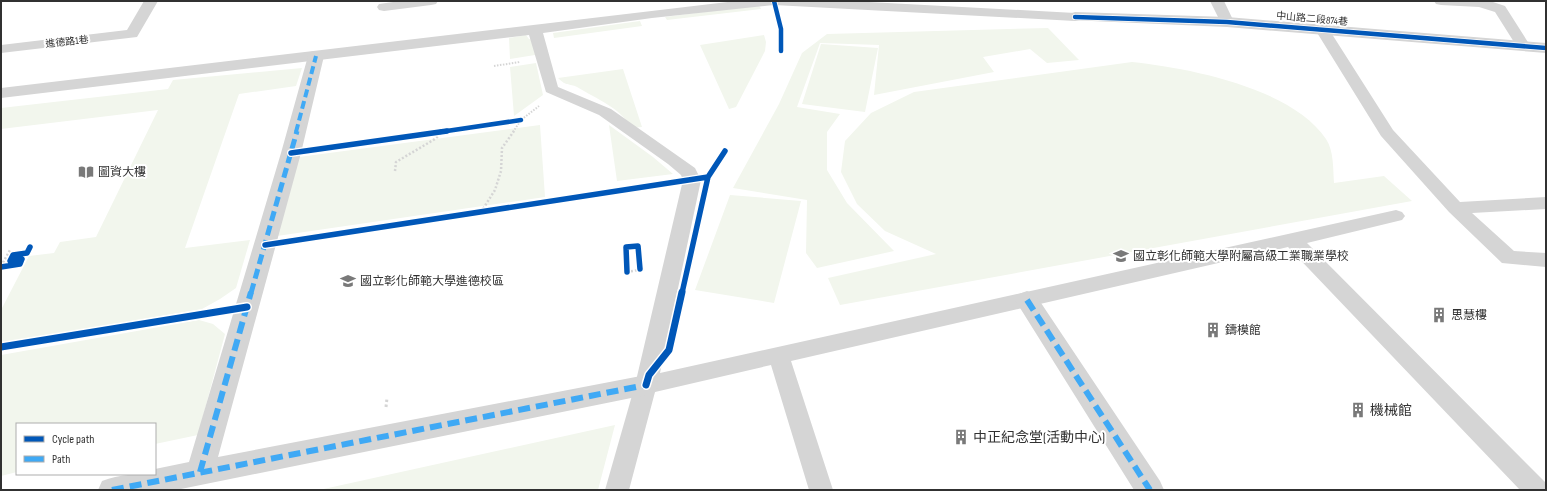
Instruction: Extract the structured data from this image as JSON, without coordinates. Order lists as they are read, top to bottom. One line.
{"streets":{"street":["中山路二段874巷"],"lane":["進德路1巷"]},"places":{"library":["圖資大樓"],"school or university":["國立彰化師範大學附屬高級工業職業學校","國立彰化師範大學進德校區"],"building":["思慧樓","鑄模館","機械館","中正紀念堂(活動中心)"]},"legend":["Cycle path","Path"]}
